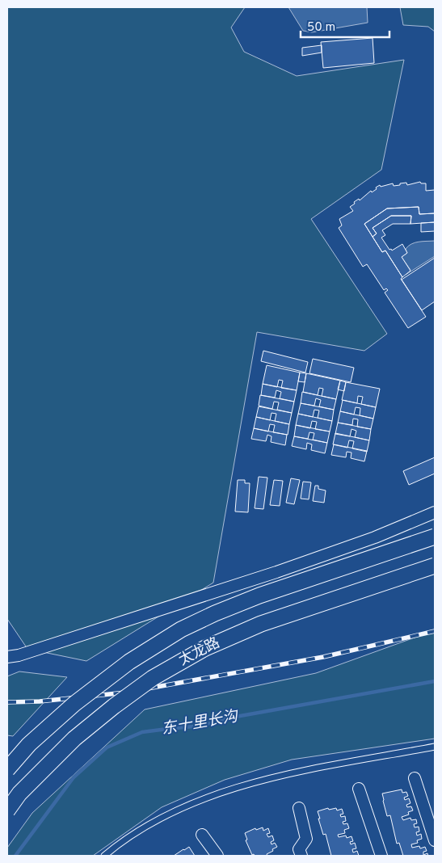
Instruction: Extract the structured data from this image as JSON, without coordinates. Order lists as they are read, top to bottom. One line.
{"streets":{"street":["太龙路"]},"water":["东十里长沟"],"scale_bar":"50 m"}
